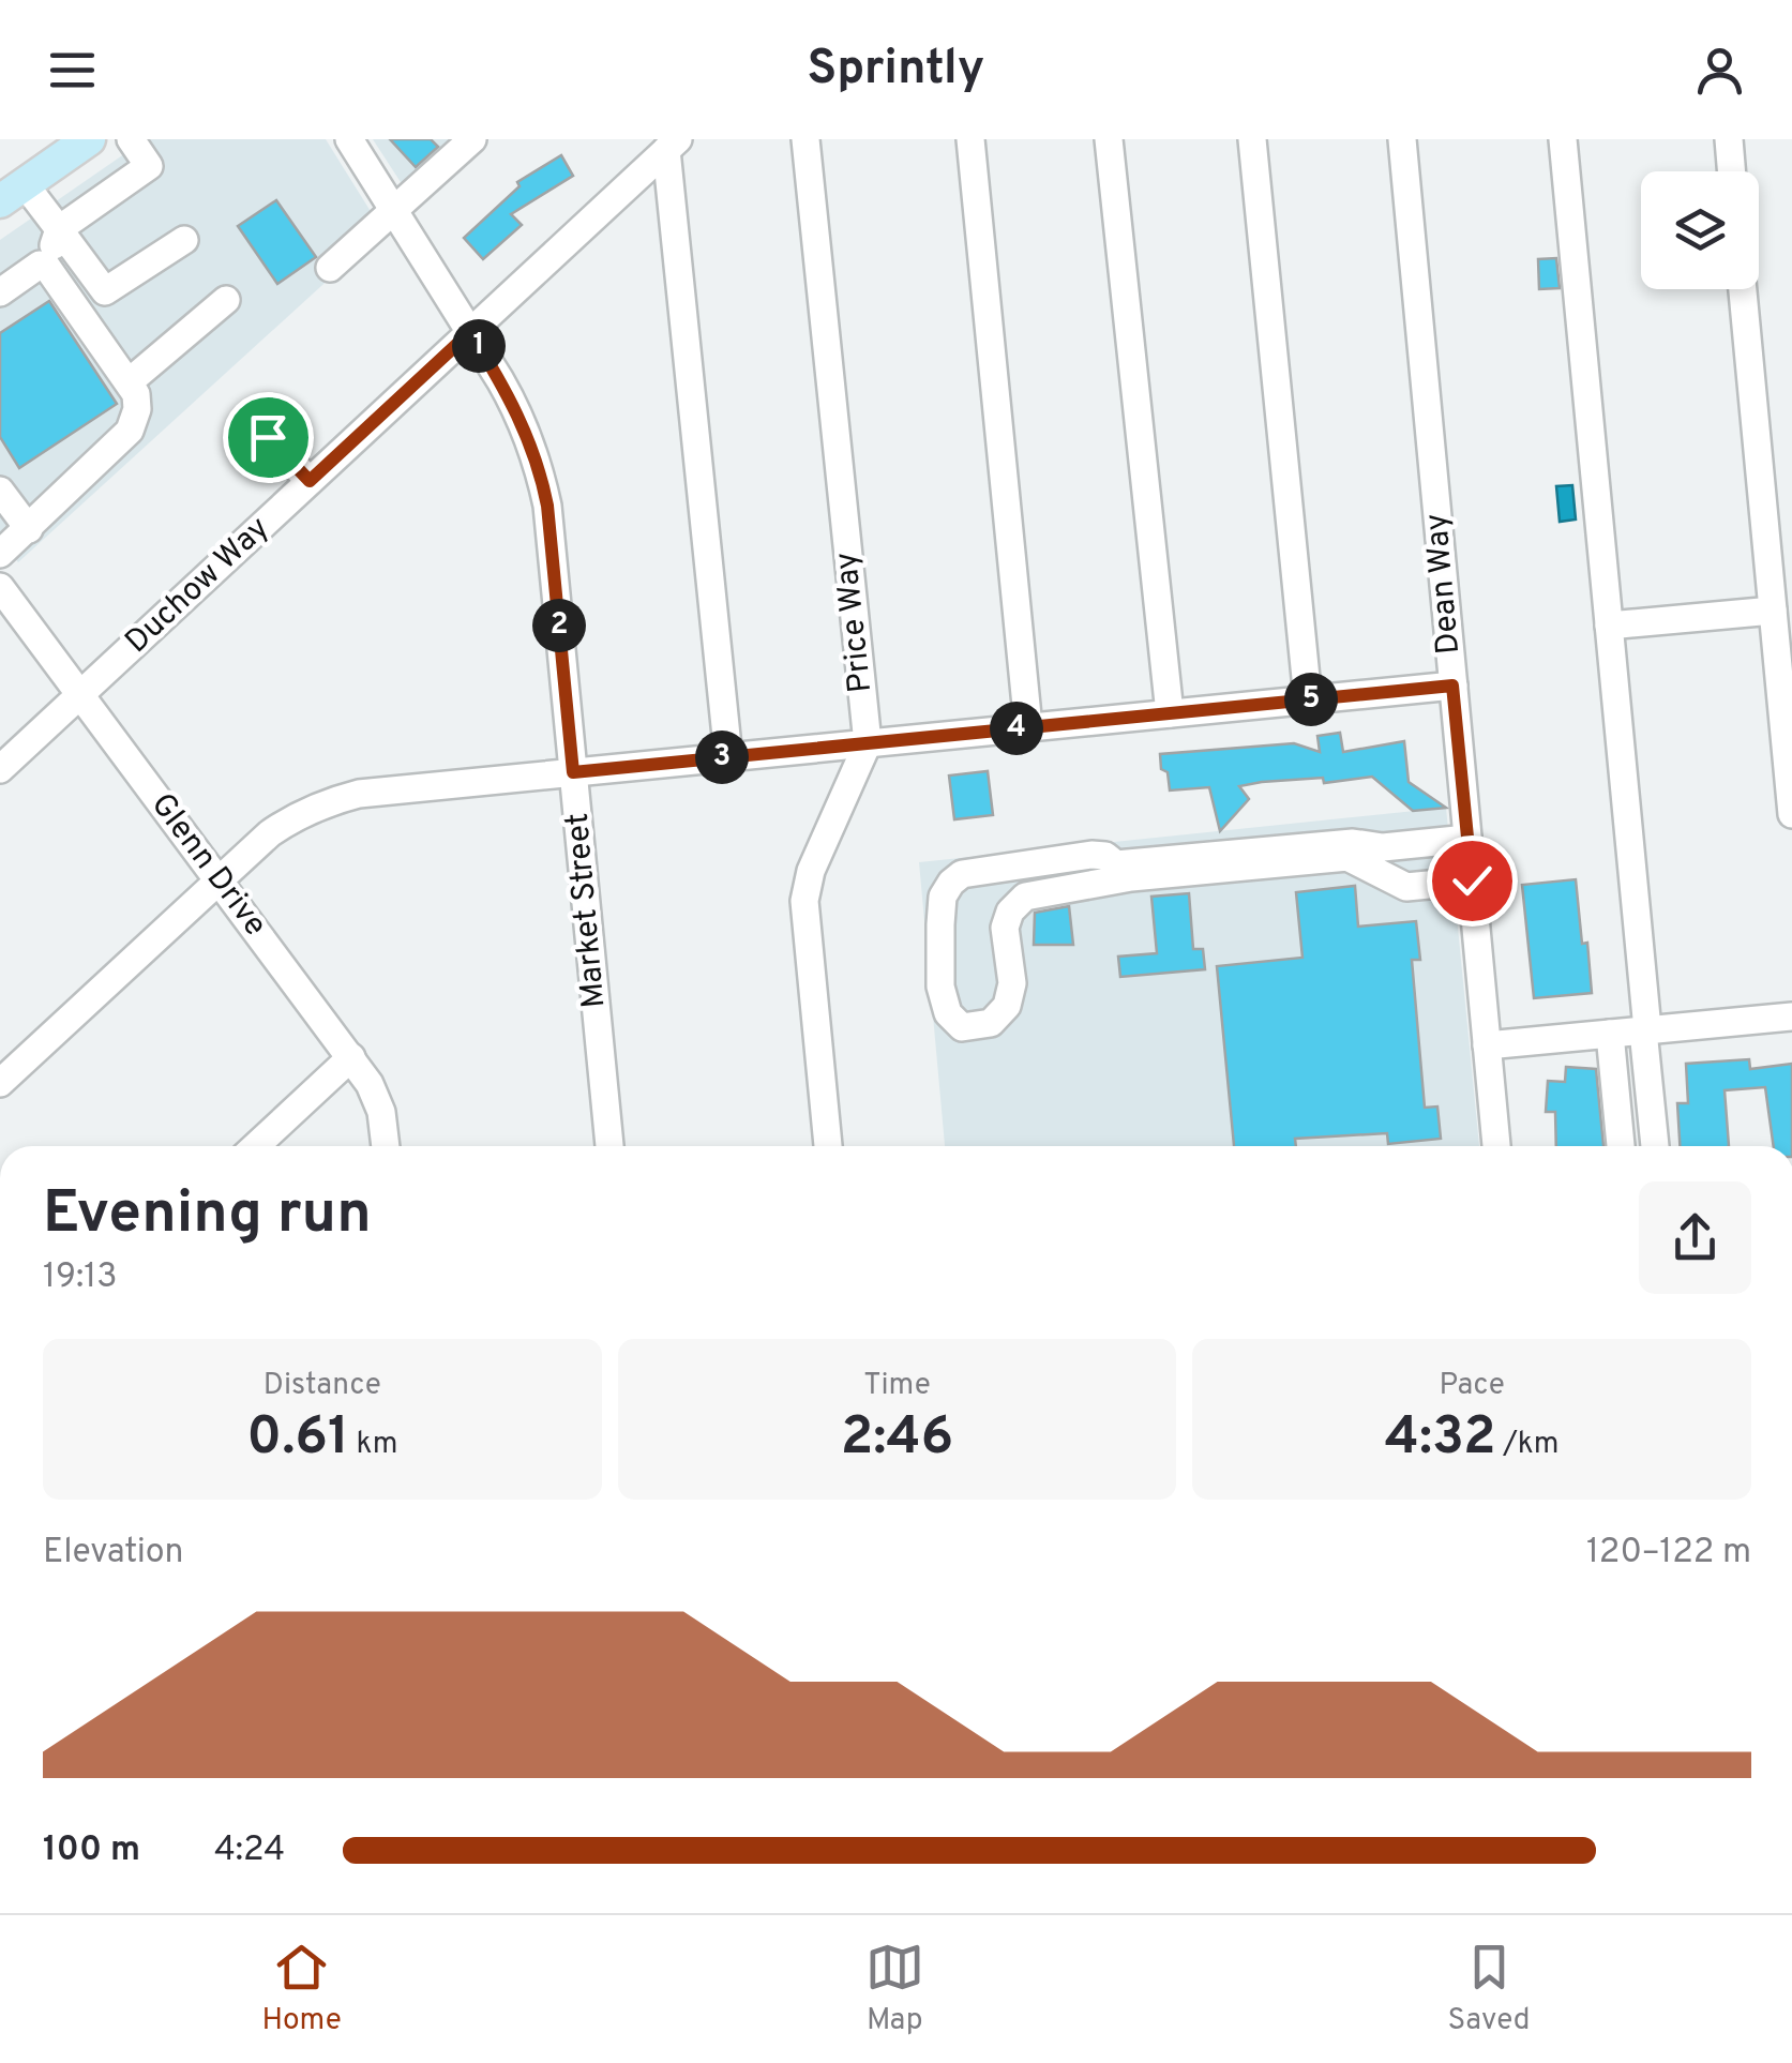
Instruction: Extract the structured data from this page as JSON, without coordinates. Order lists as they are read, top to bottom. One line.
{"streets":{"street":["Dean Way","Duchow Way","Price Way","Glenn Drive","Market Street"]},"crossings":[["Duchow Way","Glenn Drive"],["Duchow Way","Market Street"]],"page":{"header":"Sprintly","pins":["1","2","5","4","3"],"heading":["Evening run","19:13"],"stats":[["Distance","0.61 km"],["Time","2:46"],["Pace","4:32 /km"]],"chart":["Elevation","120–122 m"],"list":[{"name":"100 m","note":"4:24"}],"tabs":["Home","Map","Saved"]}}
